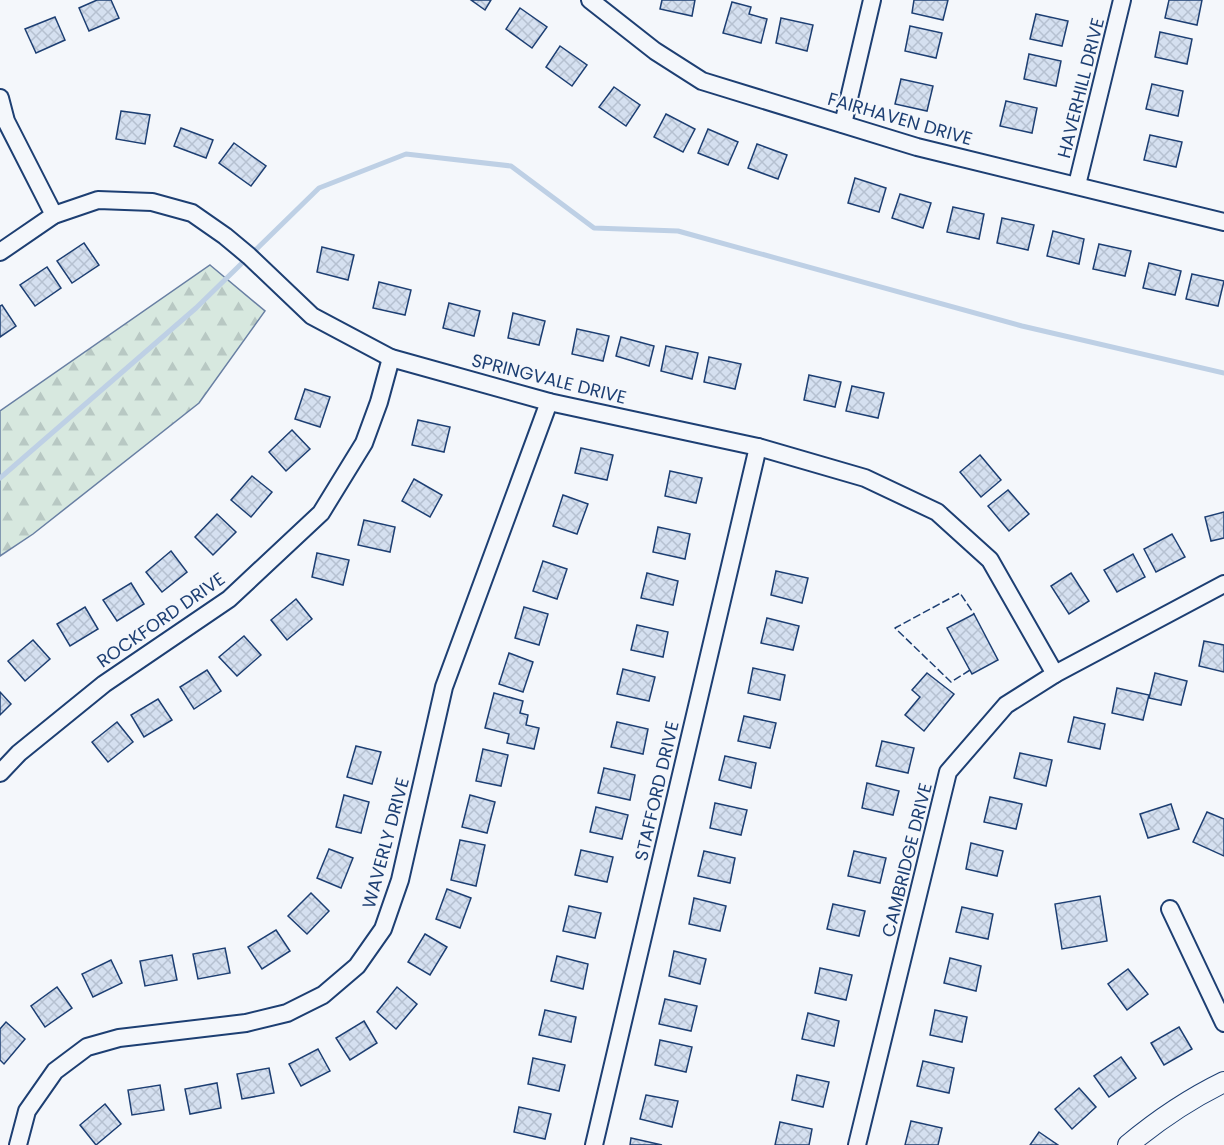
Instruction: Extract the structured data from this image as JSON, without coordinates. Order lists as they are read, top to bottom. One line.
{"streets":{"street":["HAVERHILL DRIVE","FAIRHAVEN DRIVE","SPRINGVALE DRIVE","ROCKFORD DRIVE","STAFFORD DRIVE","WAVERLY DRIVE","CAMBRIDGE DRIVE"]},"crossings":[["HAVERHILL DRIVE","FAIRHAVEN DRIVE"],["SPRINGVALE DRIVE","ROCKFORD DRIVE"],["SPRINGVALE DRIVE","STAFFORD DRIVE"],["SPRINGVALE DRIVE","WAVERLY DRIVE"],["SPRINGVALE DRIVE","CAMBRIDGE DRIVE"]]}
